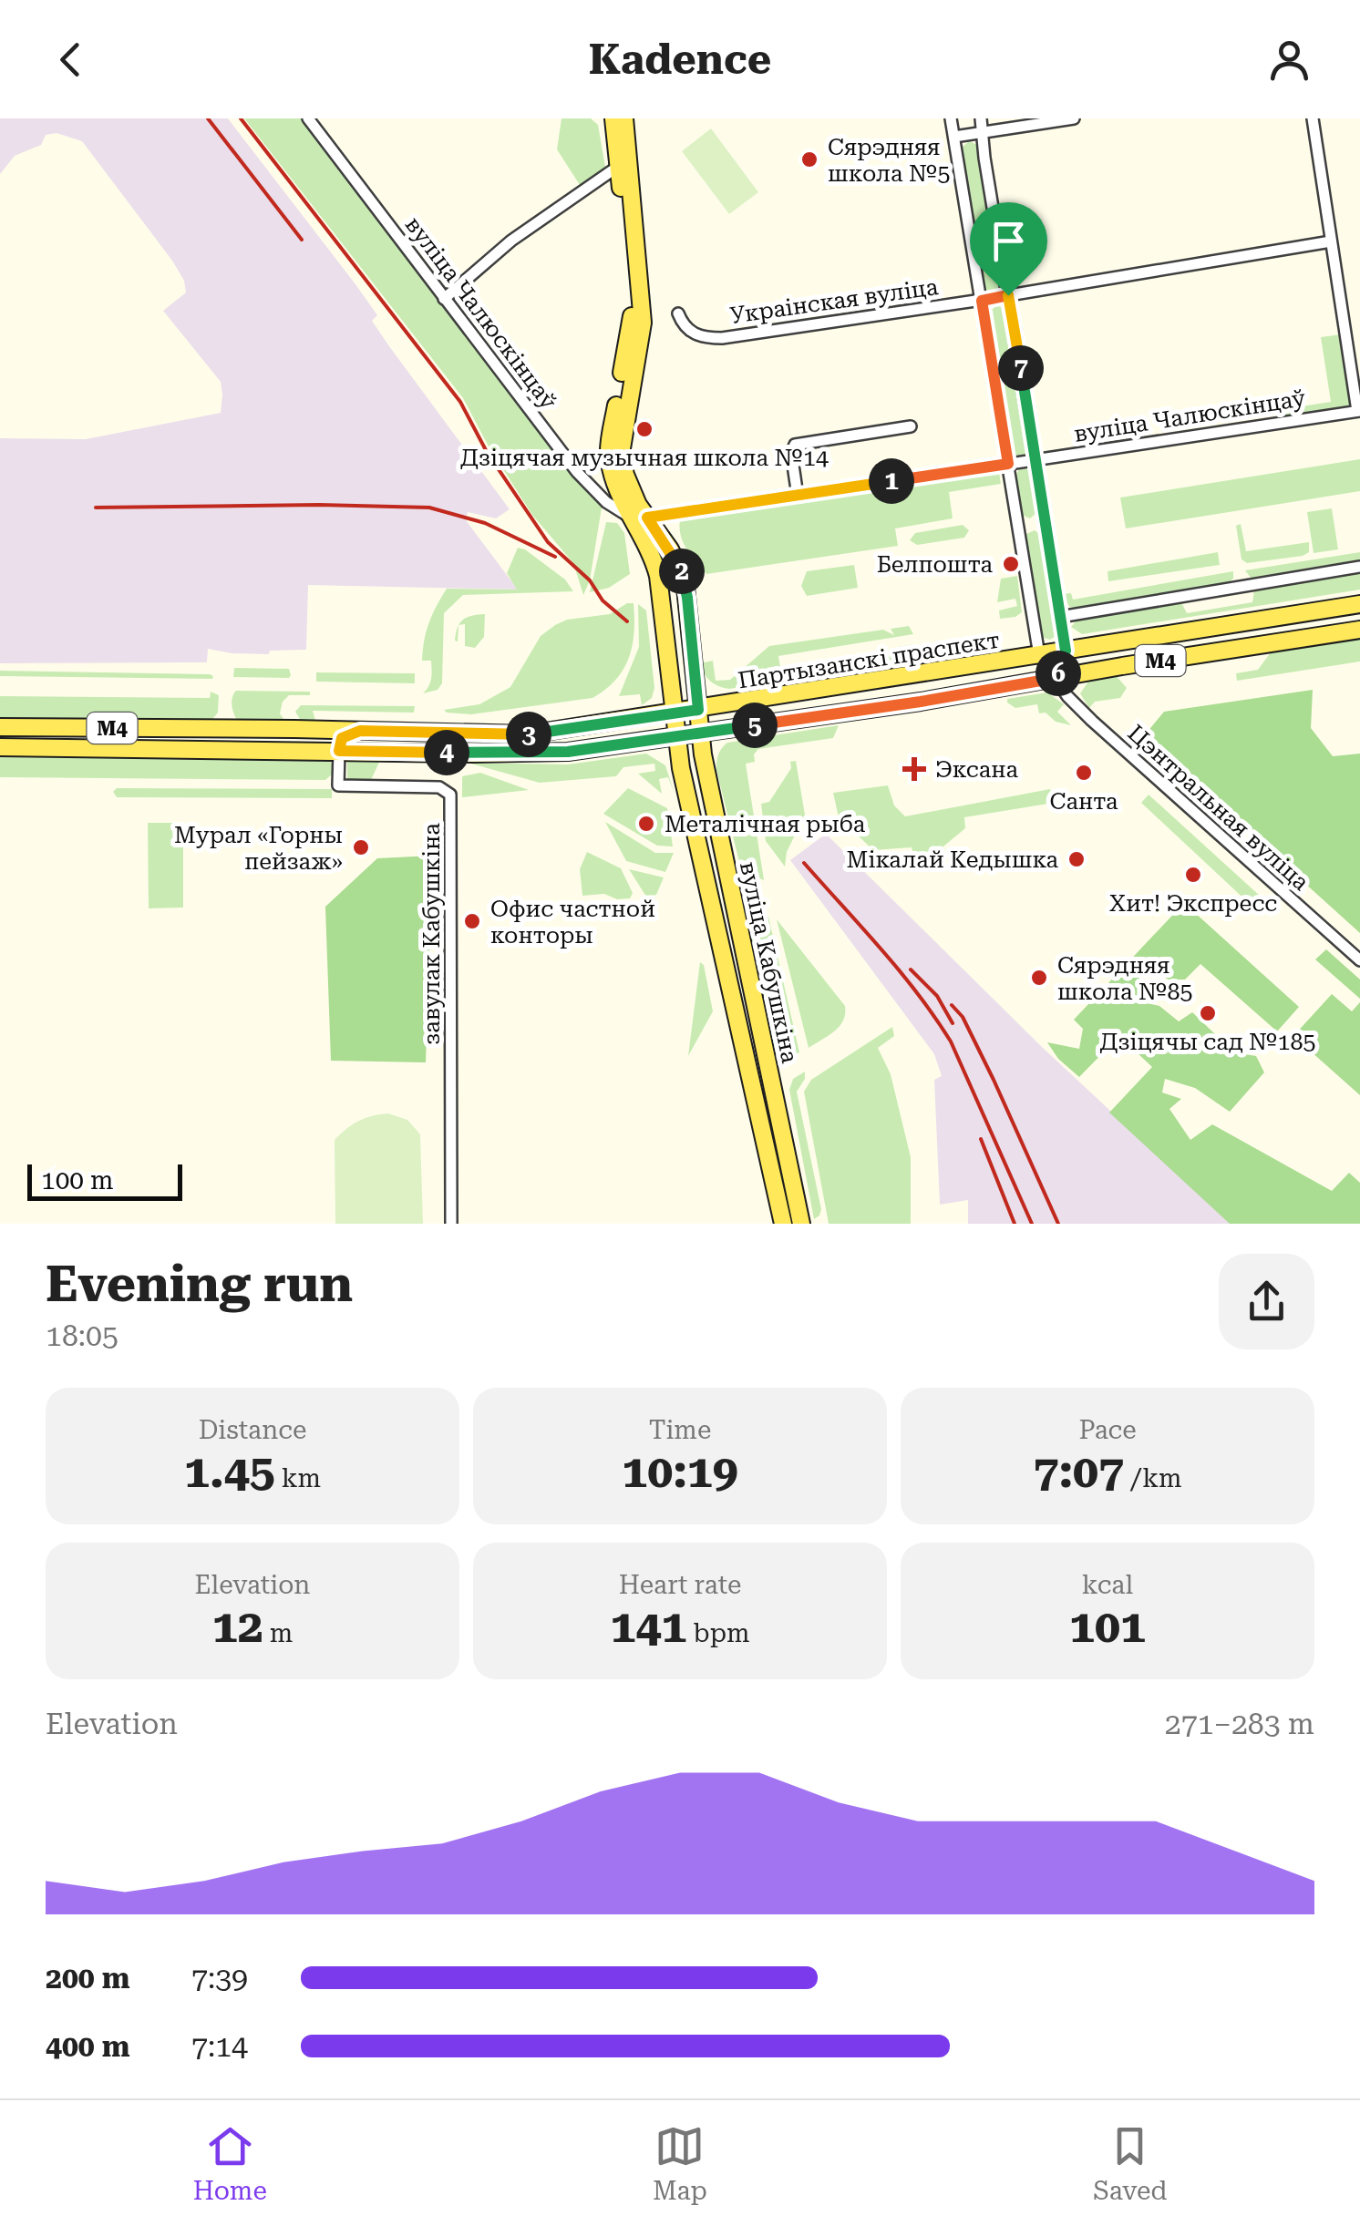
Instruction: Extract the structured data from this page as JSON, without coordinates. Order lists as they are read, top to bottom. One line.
{"streets":{"main road":["Партызанскі праспект","М4","вуліца Кабушкіна"],"street":["Украінская вуліца","вуліца Чалюскінцаў","Цэнтральная вуліца","завулак Кабушкіна"]},"crossings":[["Украінская вуліца","Цэнтральная вуліца"],["вуліца Чалюскінцаў","Цэнтральная вуліца"],["вуліца Чалюскінцаў","вуліца Кабушкіна"],["Партызанскі праспект","Цэнтральная вуліца"],["Партызанскі праспект","завулак Кабушкіна"],["Партызанскі праспект","вуліца Кабушкіна"]],"places":{"other":["Сярэдняя школа №5","Дзіцячая музычная школа №14","Белпошта","Санта","Металічная рыба","Мурал «Горны пейзаж»","Мікалай Кедышка","Хит! Экспресс","Офис частной конторы","Сярэдняя школа №85","Дзіцячы сад №185"],"health":["Эксана"]},"scale_bar":"100 m","page":{"header":"Kadence","pins":["7","1","2","6","5","3","4"],"scale":"100 m","heading":["Evening run","18:05"],"stats":[["Distance","1.45 km"],["Time","10:19"],["Pace","7:07 /km"],["Elevation","12 m"],["Heart rate","141 bpm"],["kcal","101"]],"chart":["Elevation","271–283 m"],"list":[{"name":"200 m","note":"7:39"},{"name":"400 m","note":"7:14"}],"tabs":["Home","Map","Saved"]}}
